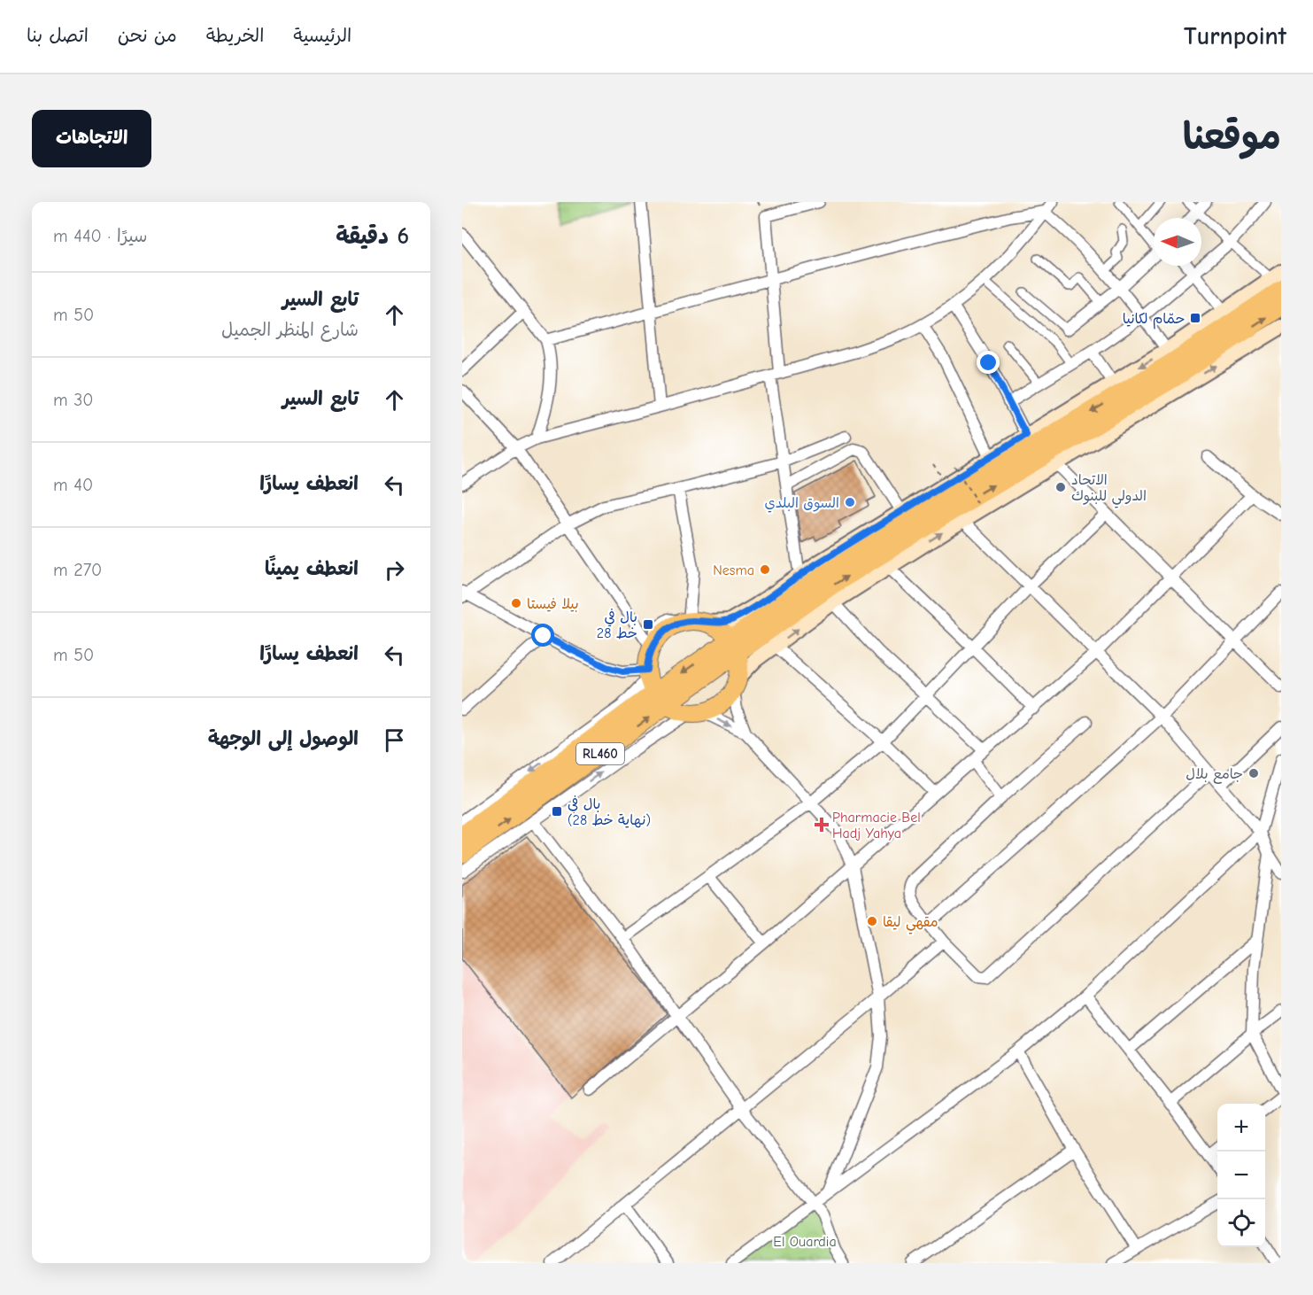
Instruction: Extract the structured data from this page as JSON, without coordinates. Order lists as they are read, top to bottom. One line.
{"streets":{"main road":["RL460"]},"parks":["El Ouardia"],"places":{"transit":["حمّام لكانيا","بال في خط 28","بال في (نهاية خط 28)"],"other":["الاتحاد الدولي للبنوك","السوق البلدي","Nesma","بيلا فيستا","جامع بلال","مقهي ليقا"],"health":["Pharmacie Bel Hadj Yahya"]},"north":"left","page":{"header":"Turnpoint","nav":["الرئيسية","الخريطة","من نحن","اتصل بنا"],"title":"موقعنا","buttons":"الاتجاهات","heading":["6 دقيقة","سيرًا · 440 m"],"list":[["تابع السير","شارع المنظر الجميل","50 m"],["تابع السير","30 m"],["انعطف يسارًا","40 m"],["انعطف يمينًا","270 m"],["انعطف يسارًا","50 m"],"الوصول إلى الوجهة"],"map_buttons":["+","−"]}}
